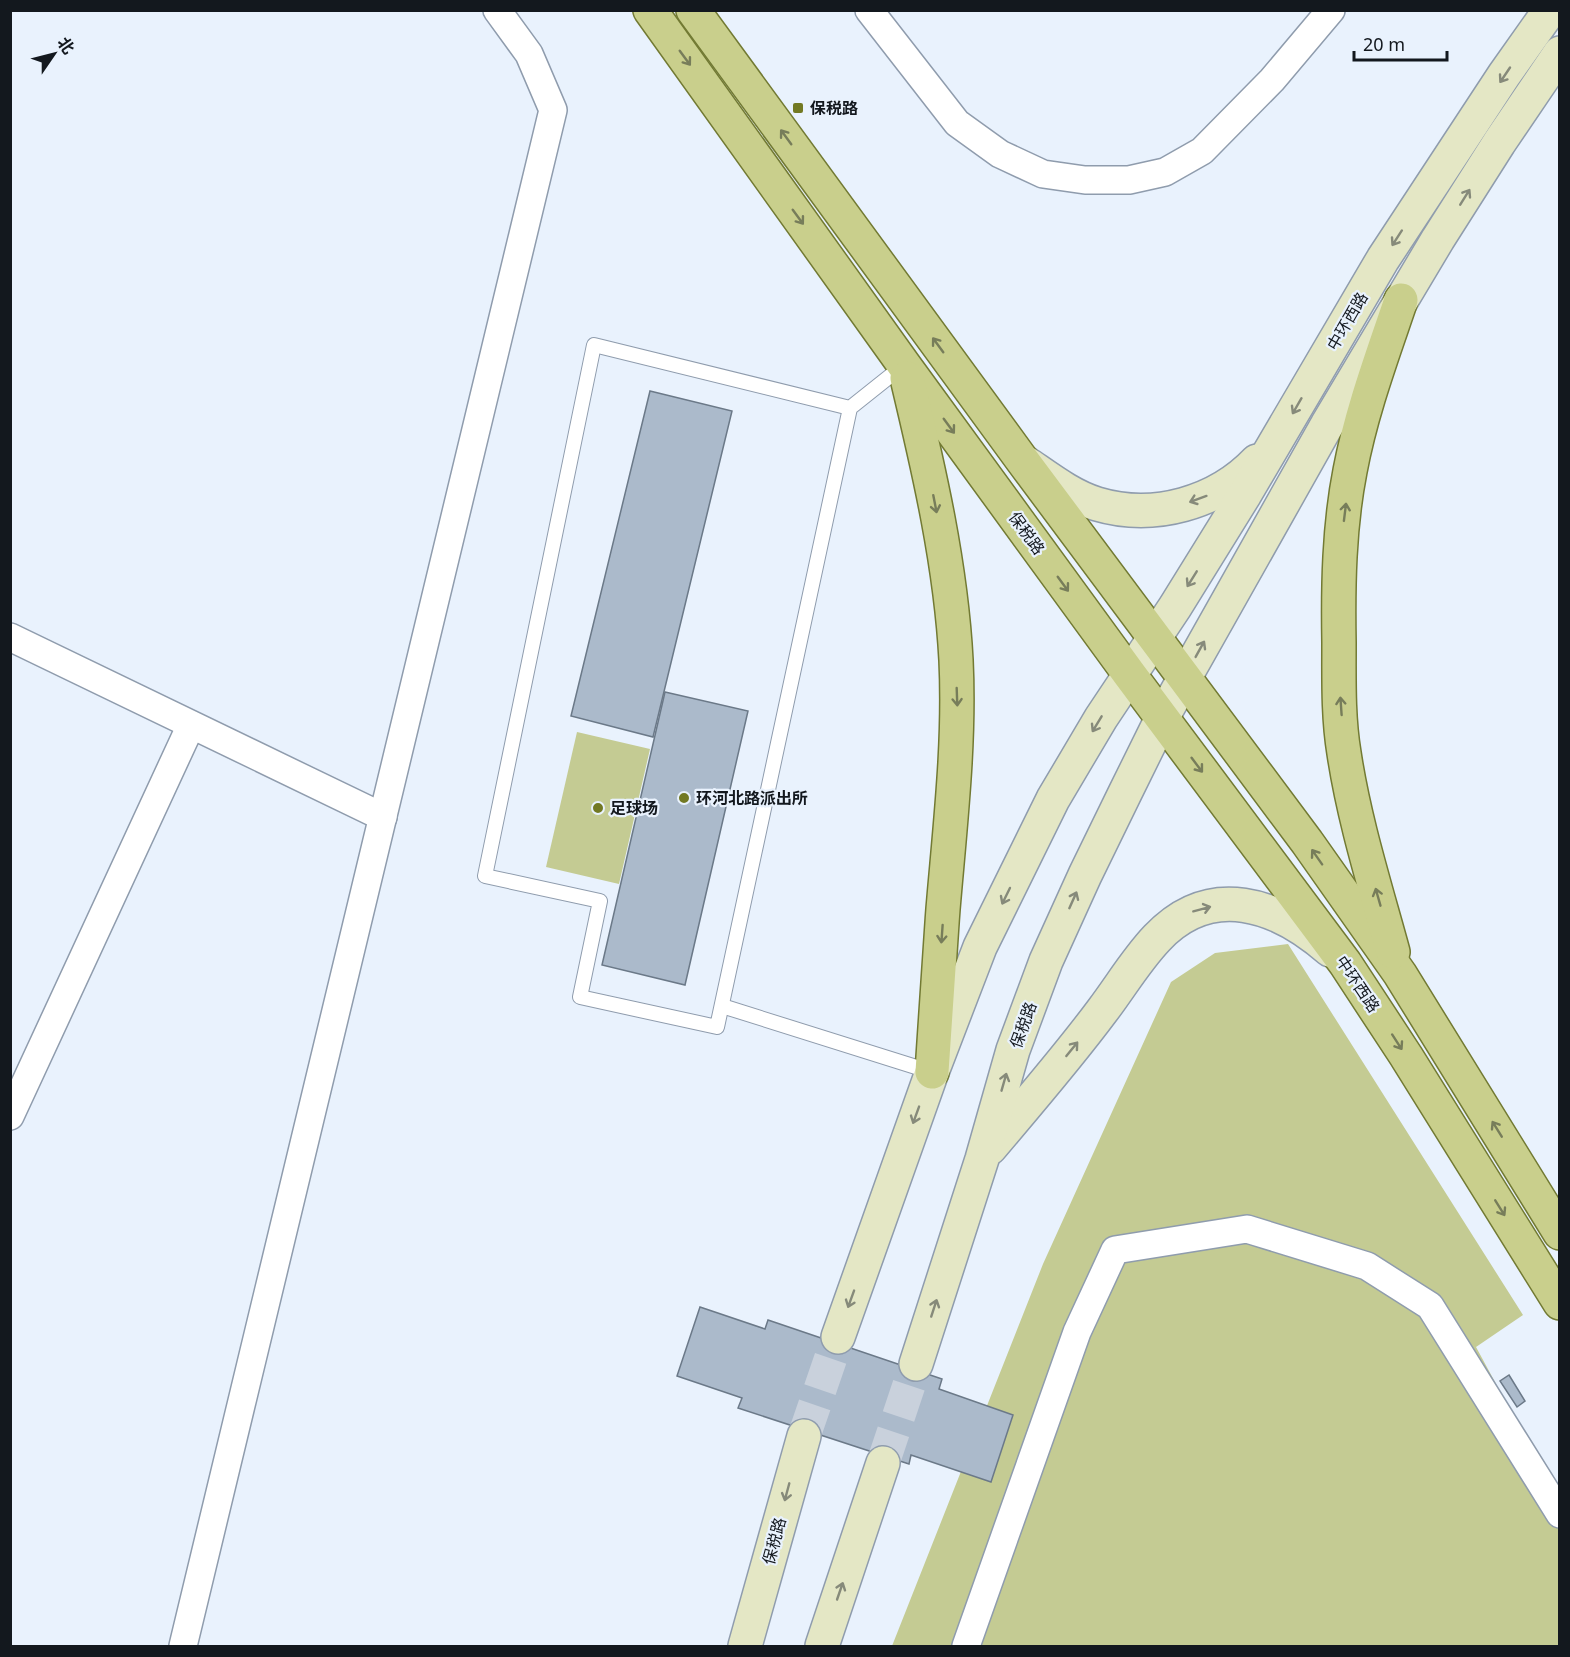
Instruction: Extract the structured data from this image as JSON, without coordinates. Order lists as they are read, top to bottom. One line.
{"streets":{"main road":["中环西路","保税路"]},"crossings":[["中环西路","保税路"]],"one_way":["中环西路"],"places":{"transit":["保税路"],"other":["环河北路派出所","足球场"]},"scale_bar":"20 m","north":"top right"}
